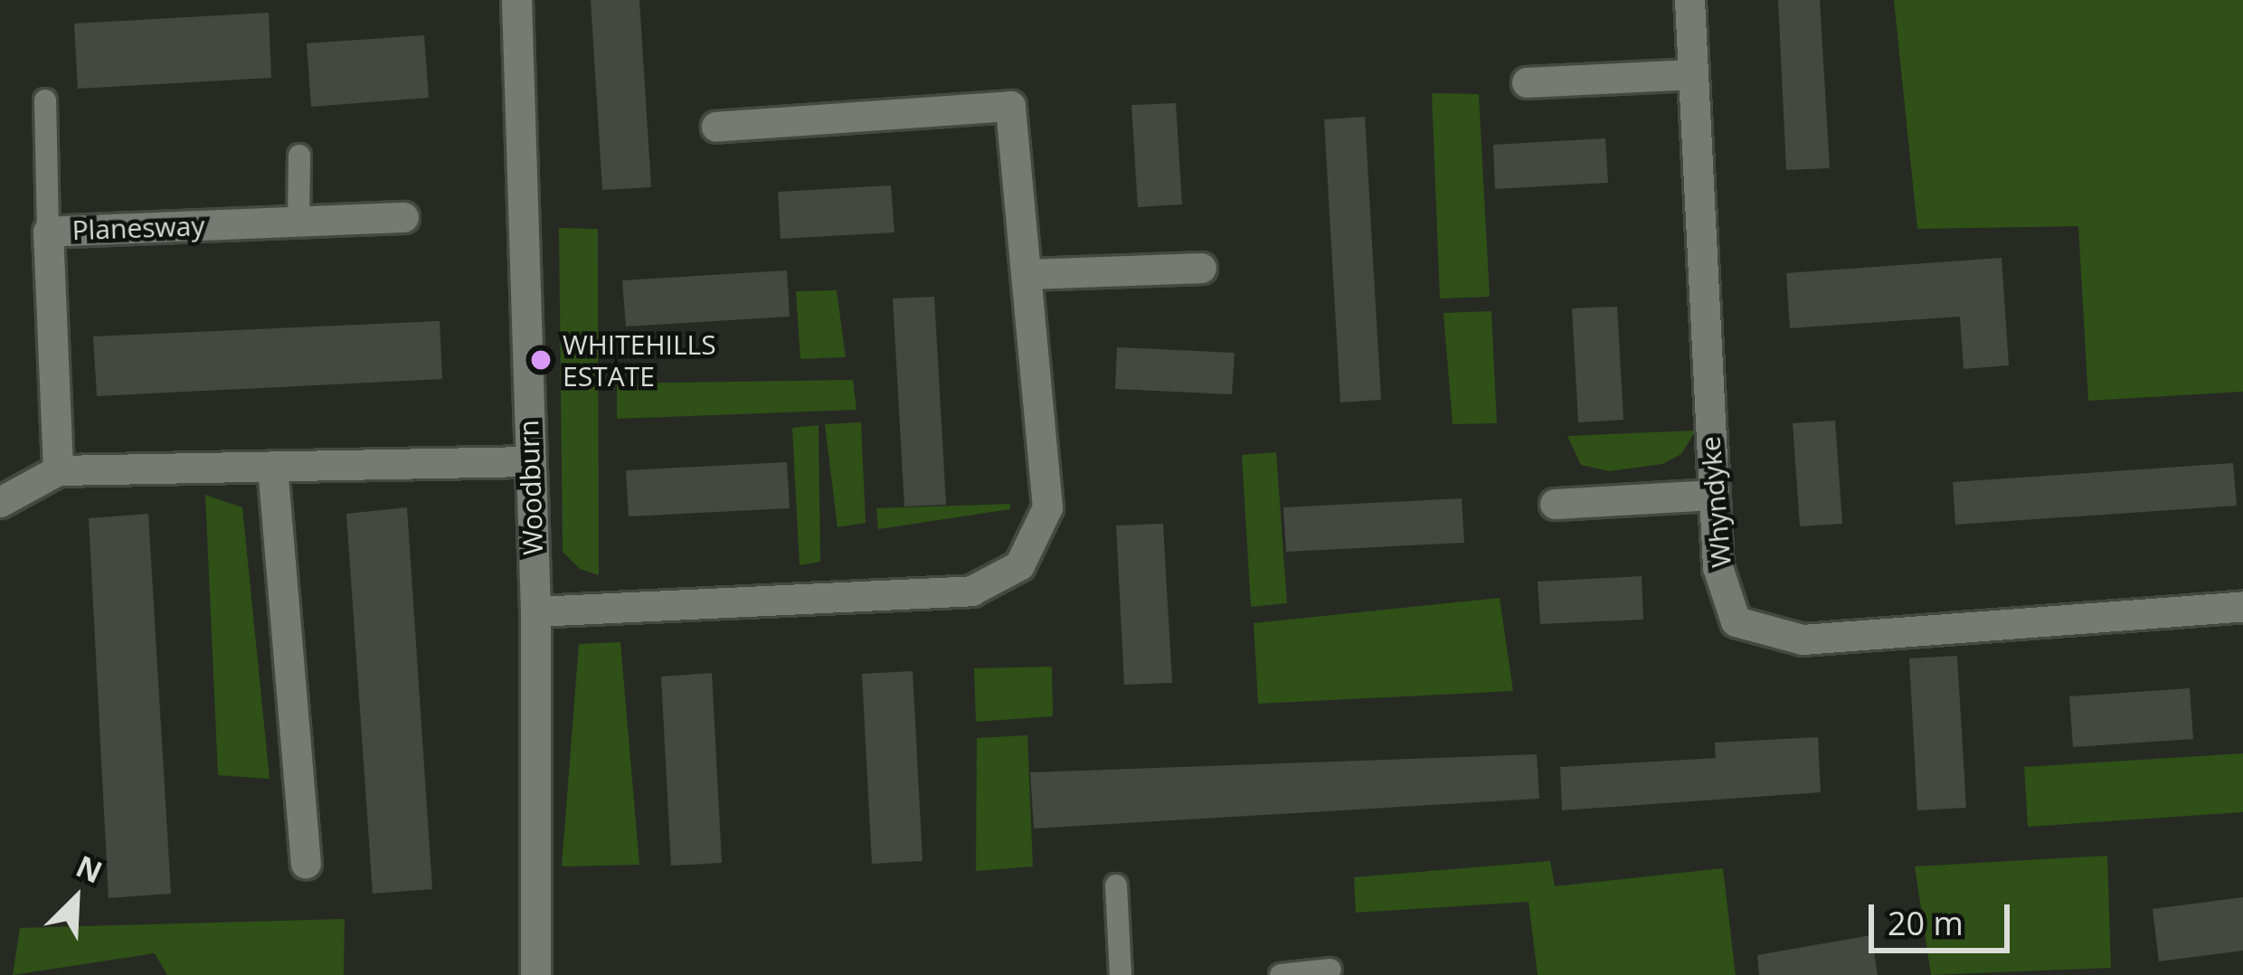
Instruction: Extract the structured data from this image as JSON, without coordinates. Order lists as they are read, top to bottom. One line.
{"streets":{"street":["Planesway","Woodburn","Whyndyke"]},"places":["WHITEHILLS ESTATE"],"scale_bar":"20 m","north":"top right"}
